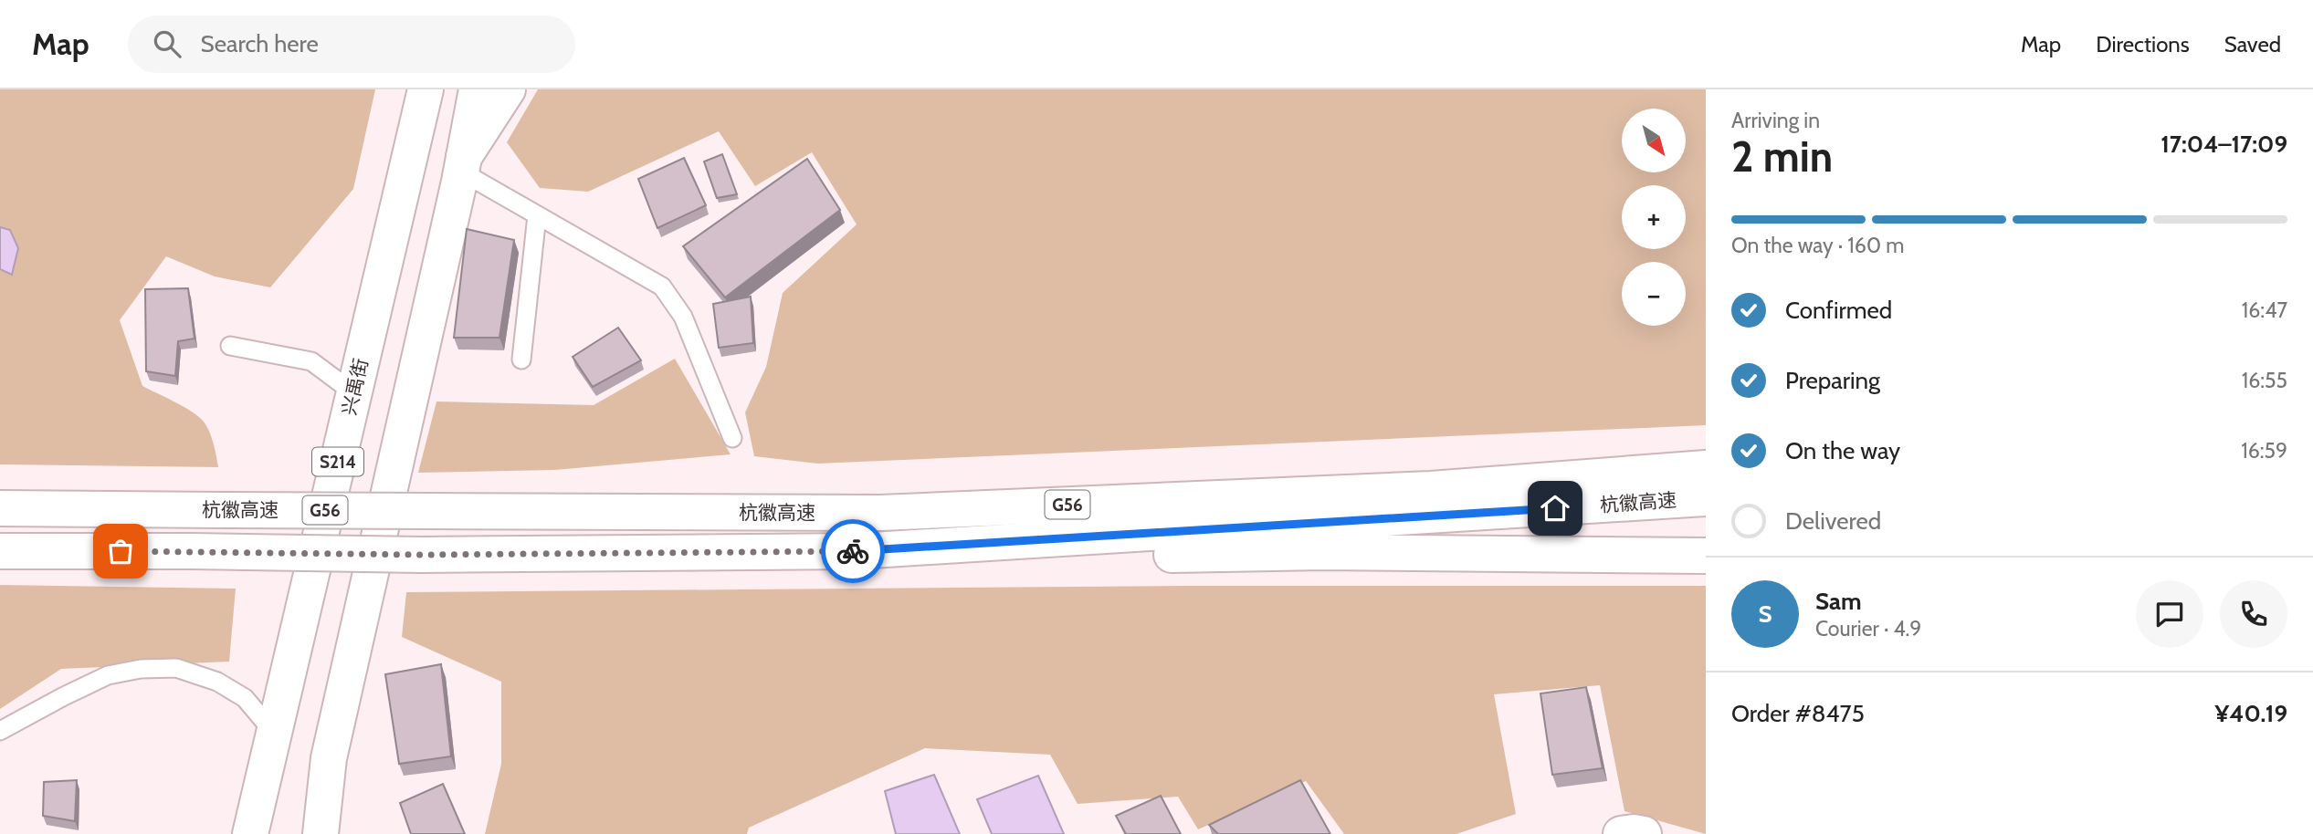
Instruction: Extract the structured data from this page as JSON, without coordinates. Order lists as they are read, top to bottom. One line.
{"streets":{"main road":["兴禹街","S214","杭徽高速","G56"]},"north":"bottom right","page":{"header":"Map","search":"Search here","nav":["Map","Directions","Saved"],"heading":["2 min","Arriving in","17:04–17:09"],"panel":["Sam","Courier · 4.9","Order #8475","¥40.19"],"map_buttons":["+","−"],"bar":"On the way · 160 m","list":[["Confirmed","16:47"],["Preparing","16:55"],["On the way","16:59"],"Delivered"],"round":"S"}}
